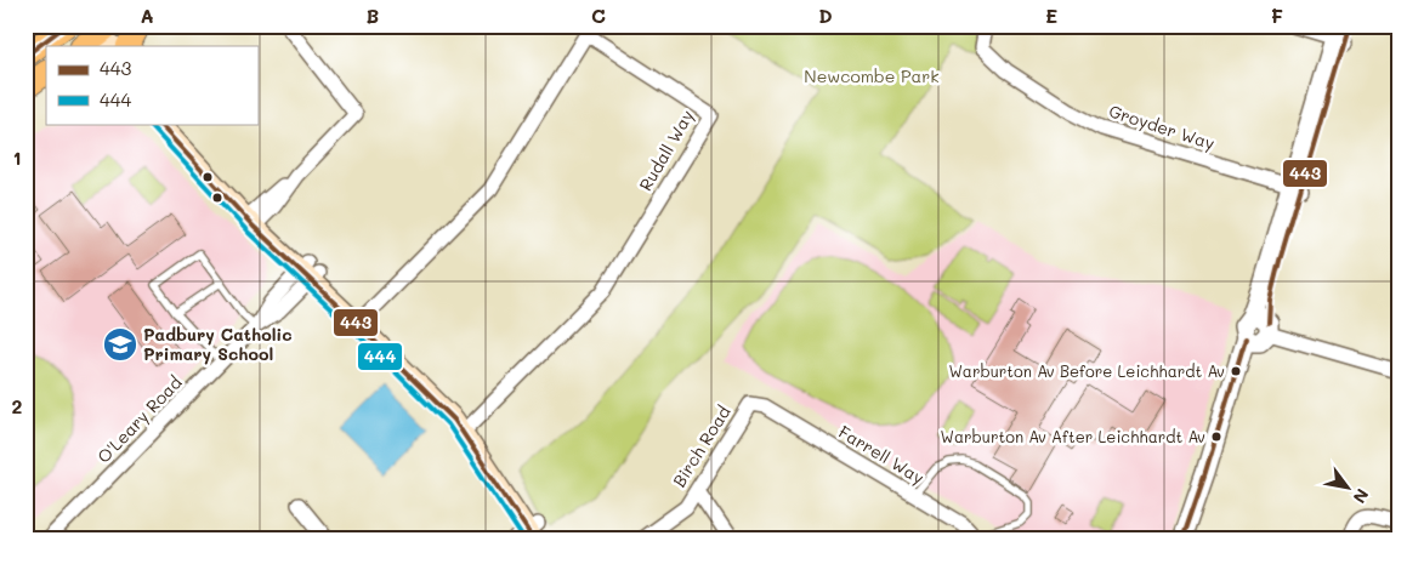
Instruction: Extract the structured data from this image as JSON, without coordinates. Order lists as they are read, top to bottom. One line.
{"streets":{"street":["Groyder Way","Rudall Way","O'Leary Road","Birch Road","Farrell Way"]},"crossings":[["Birch Road","Farrell Way"]],"parks":["Newcombe Park"],"places":{"school or university":["Padbury Catholic Primary School"],"other":["Warburton Av Before Leichhardt Av","Warburton Av After Leichhardt Av"]},"lines":["transit line 443","transit line 444"],"legend":["443","444"],"north":"bottom right","grid":{"columns":["A","B","C","D","E","F"],"rows":["1","2"]}}
